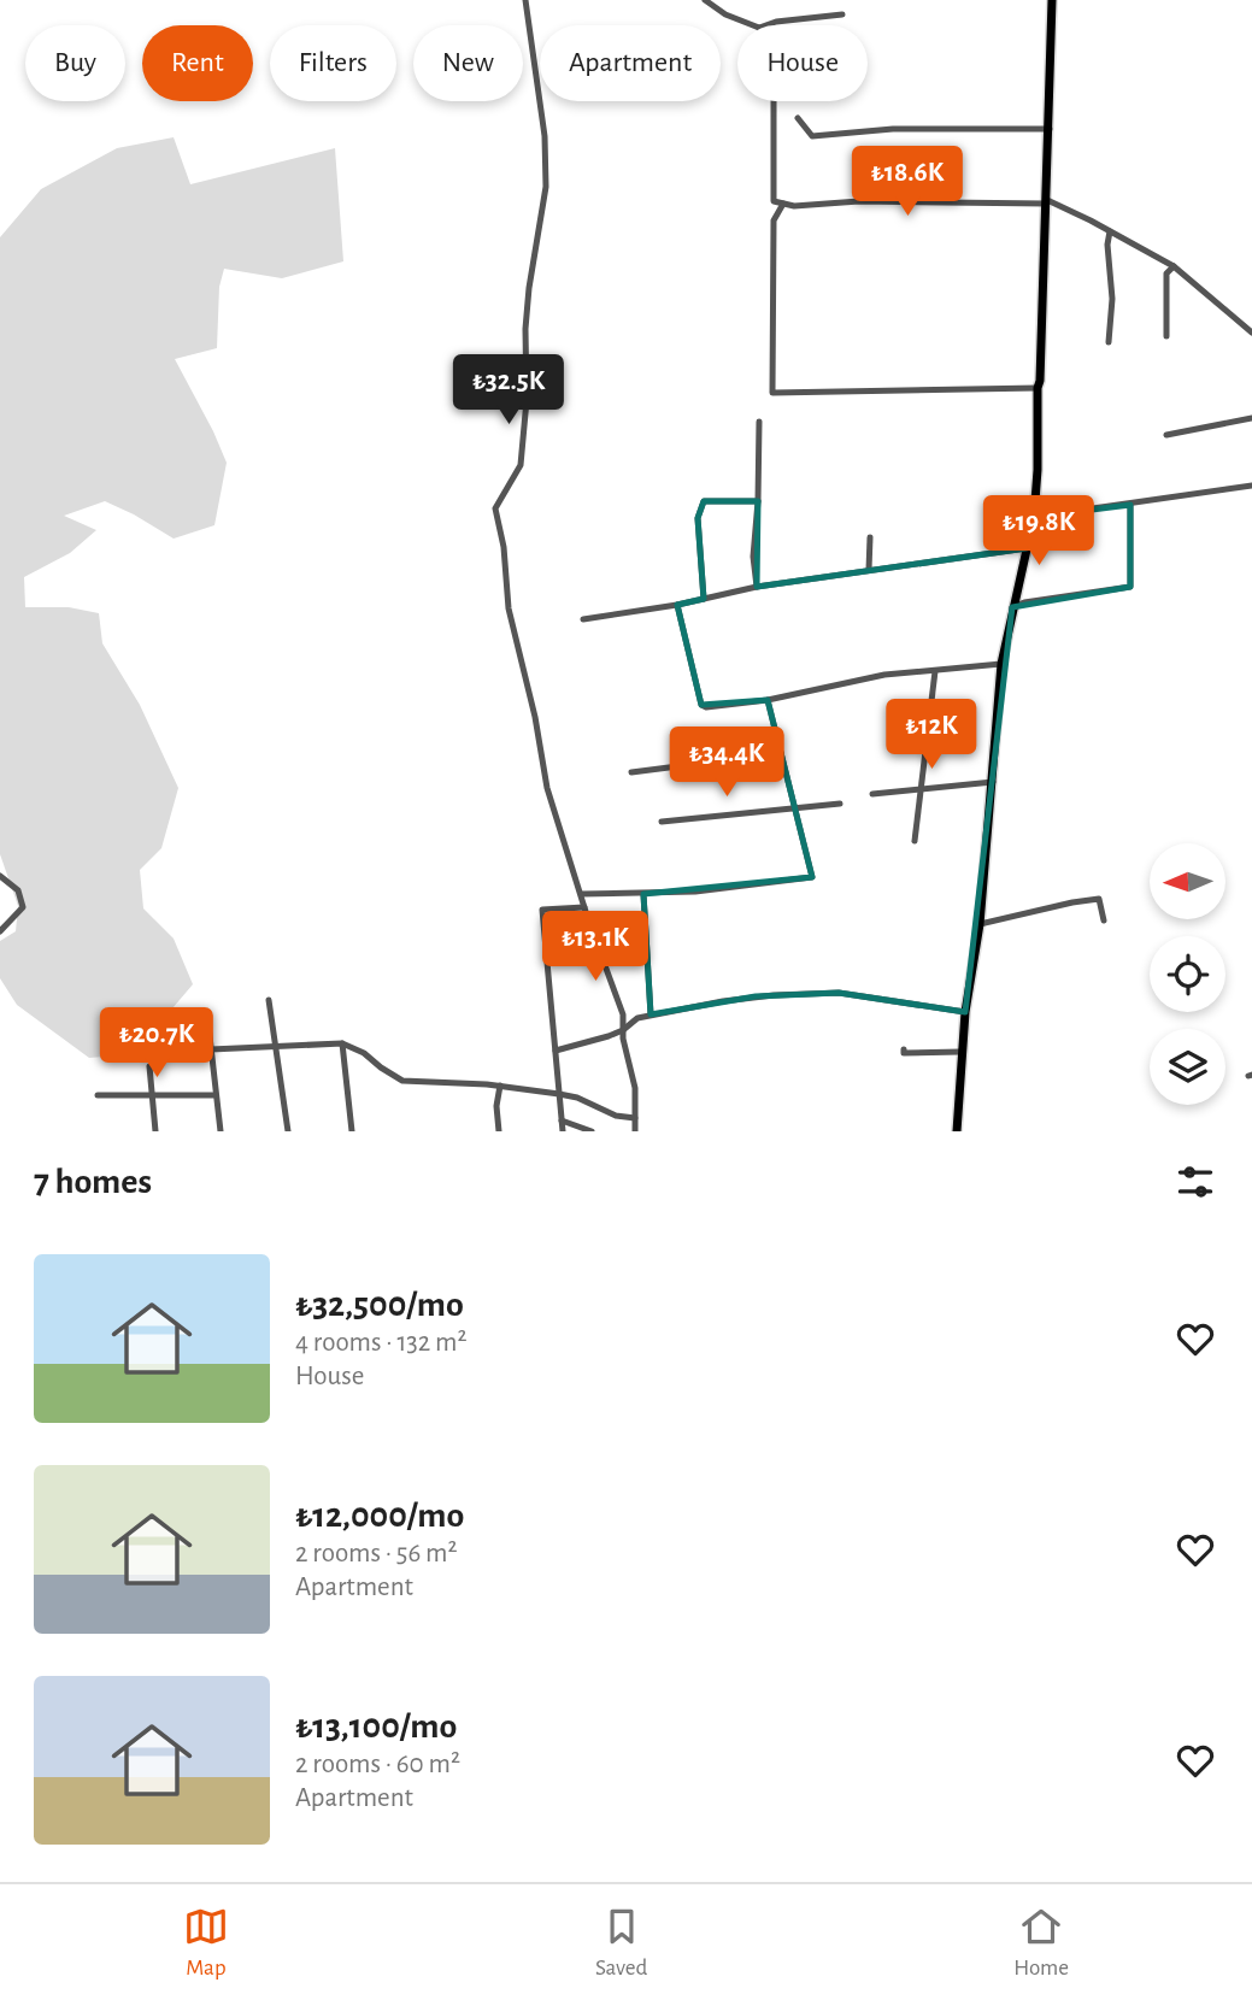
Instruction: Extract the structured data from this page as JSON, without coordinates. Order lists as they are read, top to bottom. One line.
{"north":"left","page":{"chip":["Buy","Rent","Filters","New","Apartment","House"],"price":["₺18.6K","₺32.5K","₺19.8K","₺12K","₺34.4K","₺13.1K","₺20.7K"],"heading":"7 homes","list":[{"name":"₺32,500/mo","note":"4 rooms · 132 m² · House"},{"name":"₺12,000/mo","note":"2 rooms · 56 m² · Apartment"},{"name":"₺13,100/mo","note":"2 rooms · 60 m² · Apartment"}],"tabs":["Map","Saved","Home"]}}
